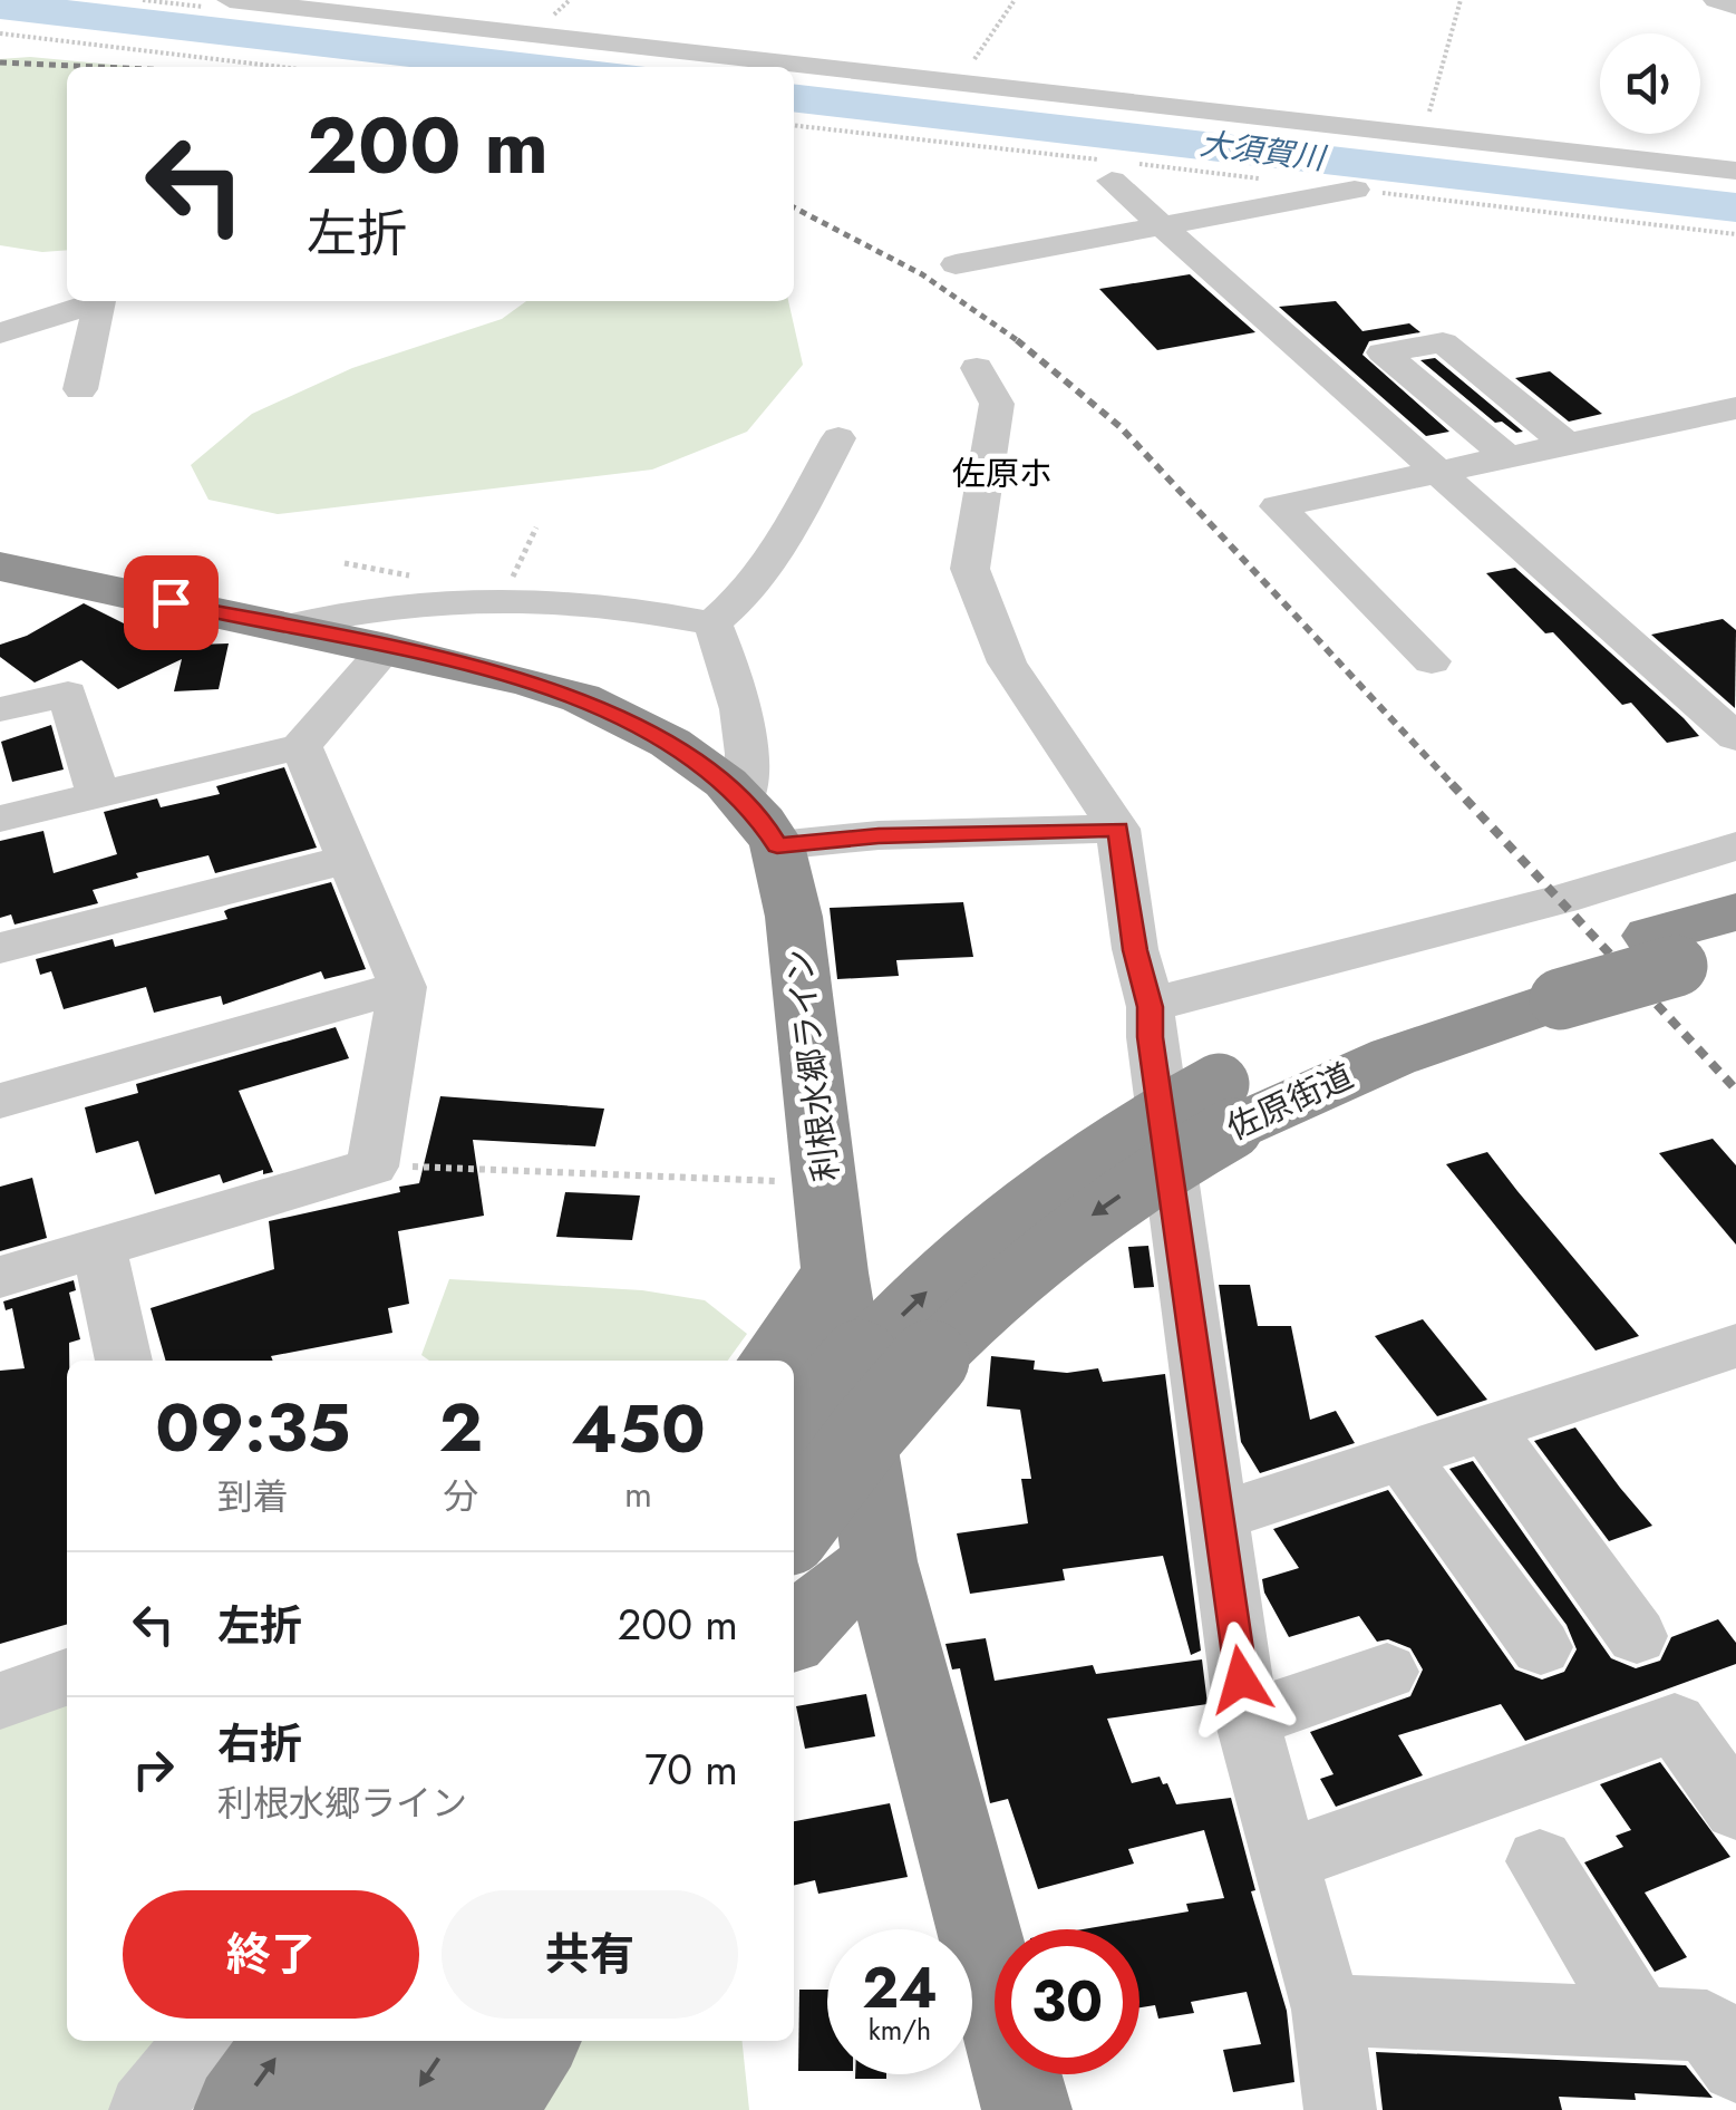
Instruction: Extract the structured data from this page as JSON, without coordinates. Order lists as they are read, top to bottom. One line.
{"streets":{"highway":["利根水郷ライン","佐原街道"]},"districts":["佐原ホ"],"water":["大須賀川"],"page":{"turn":["200 m","左折"],"eta":["09:35","到着","2","分","450","m"],"list":[{"name":"左折","value":"200 m"},{"name":"右折","note":"利根水郷ライン","value":"70 m"}],"buttons":["終了","共有"],"speed":"24 km/h","limit":"30"}}
